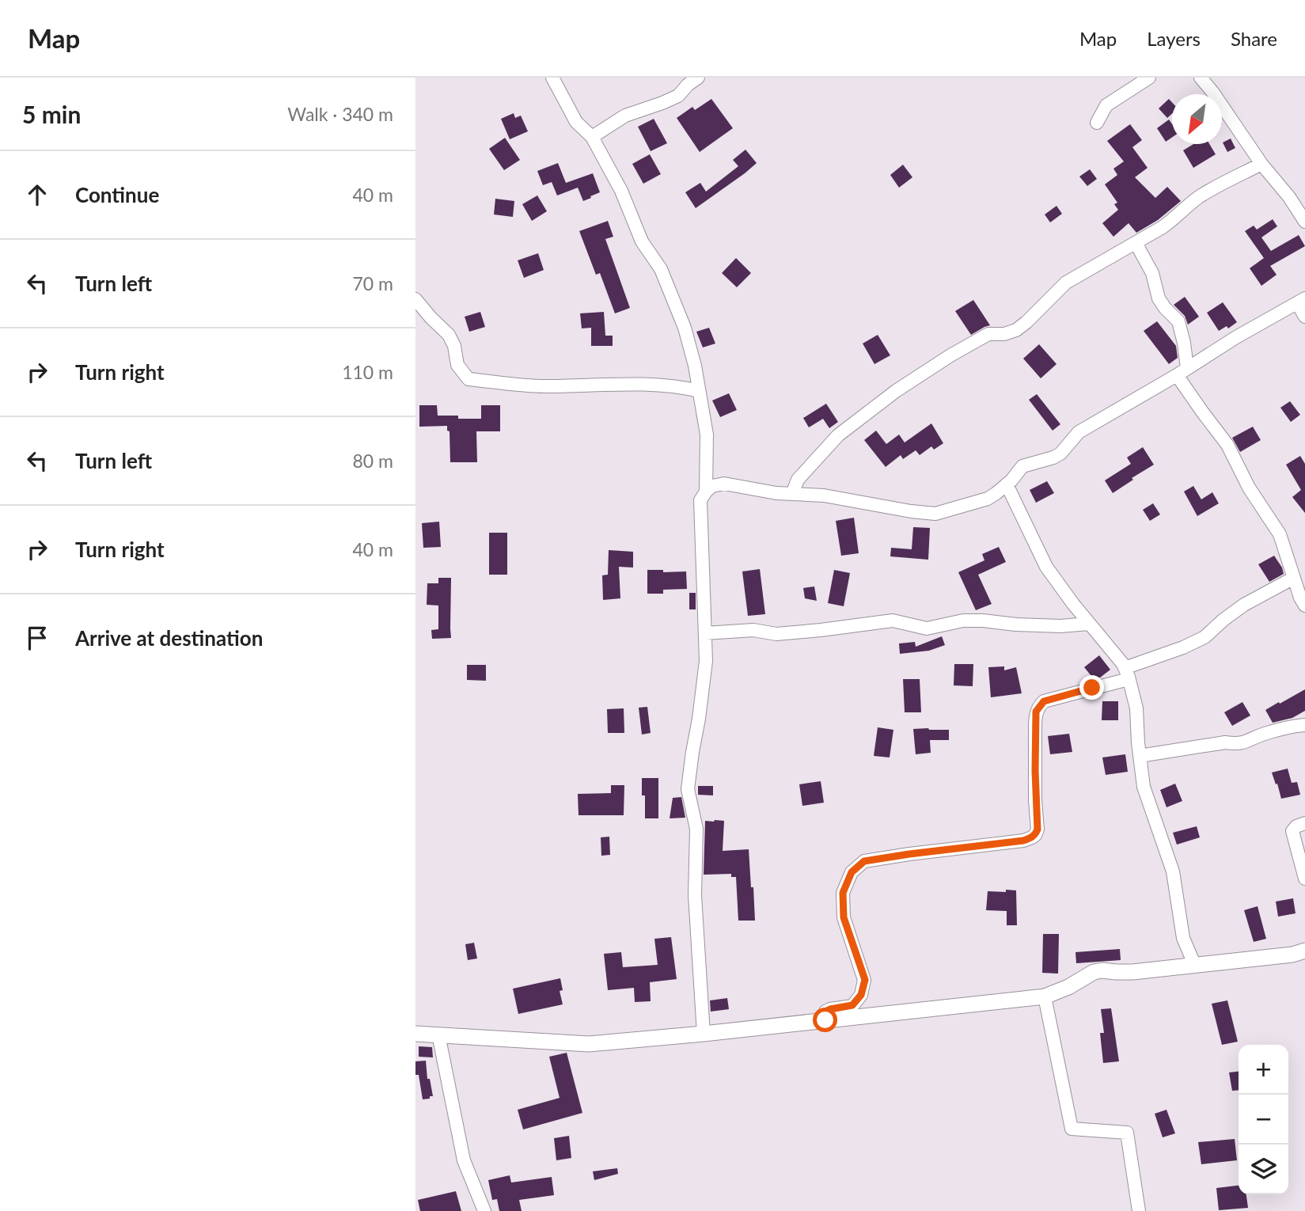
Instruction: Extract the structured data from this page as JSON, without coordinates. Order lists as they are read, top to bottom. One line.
{"north":"bottom left","page":{"header":"Map","nav":["Map","Layers","Share"],"heading":["5 min","Walk · 340 m"],"list":[["Continue","40 m"],["Turn left","70 m"],["Turn right","110 m"],["Turn left","80 m"],["Turn right","40 m"],"Arrive at destination"],"map_buttons":["+","−"]}}
